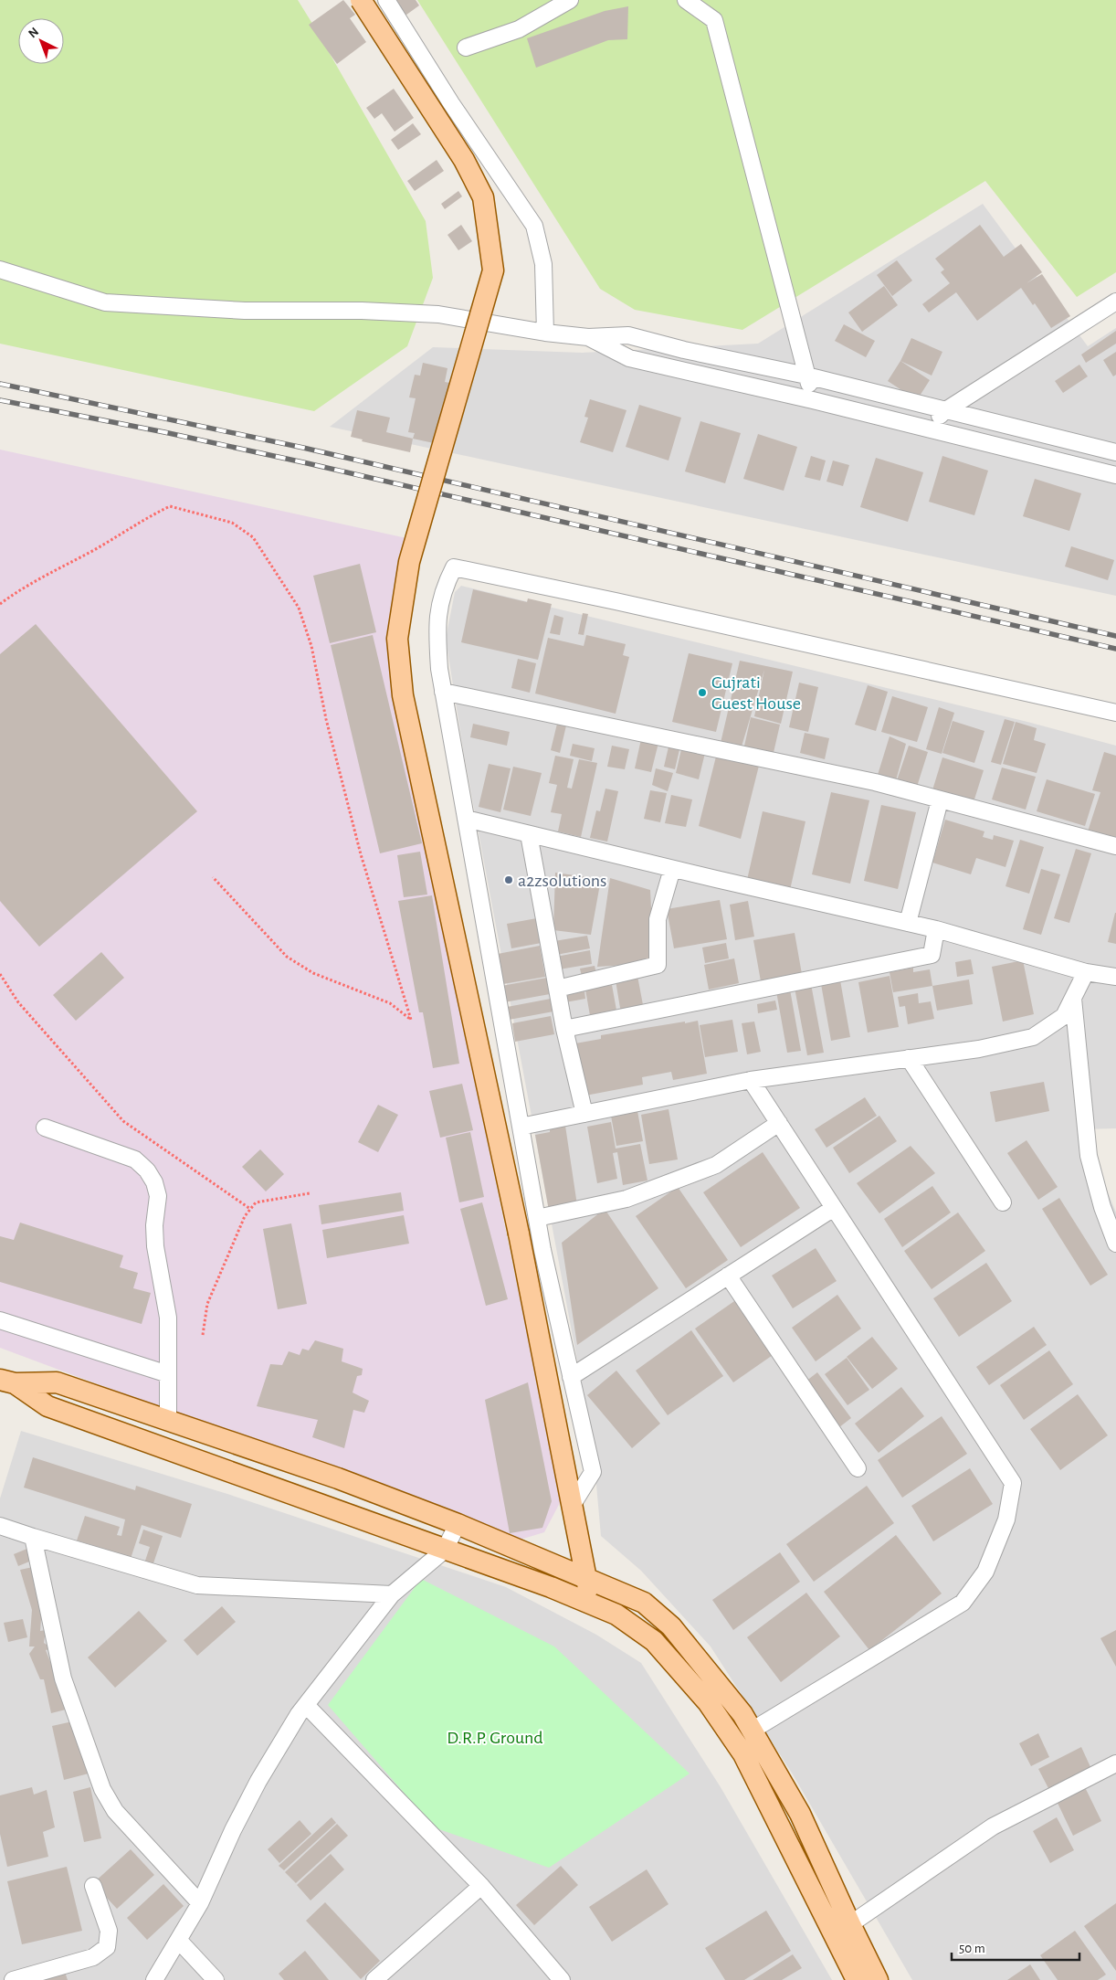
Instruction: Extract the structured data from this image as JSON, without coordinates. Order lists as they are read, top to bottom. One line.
{"parks":["D.R.P. Ground"],"places":["Gujrati Guest House","a2zsolutions"],"scale_bar":"50 m","north":"top left"}
